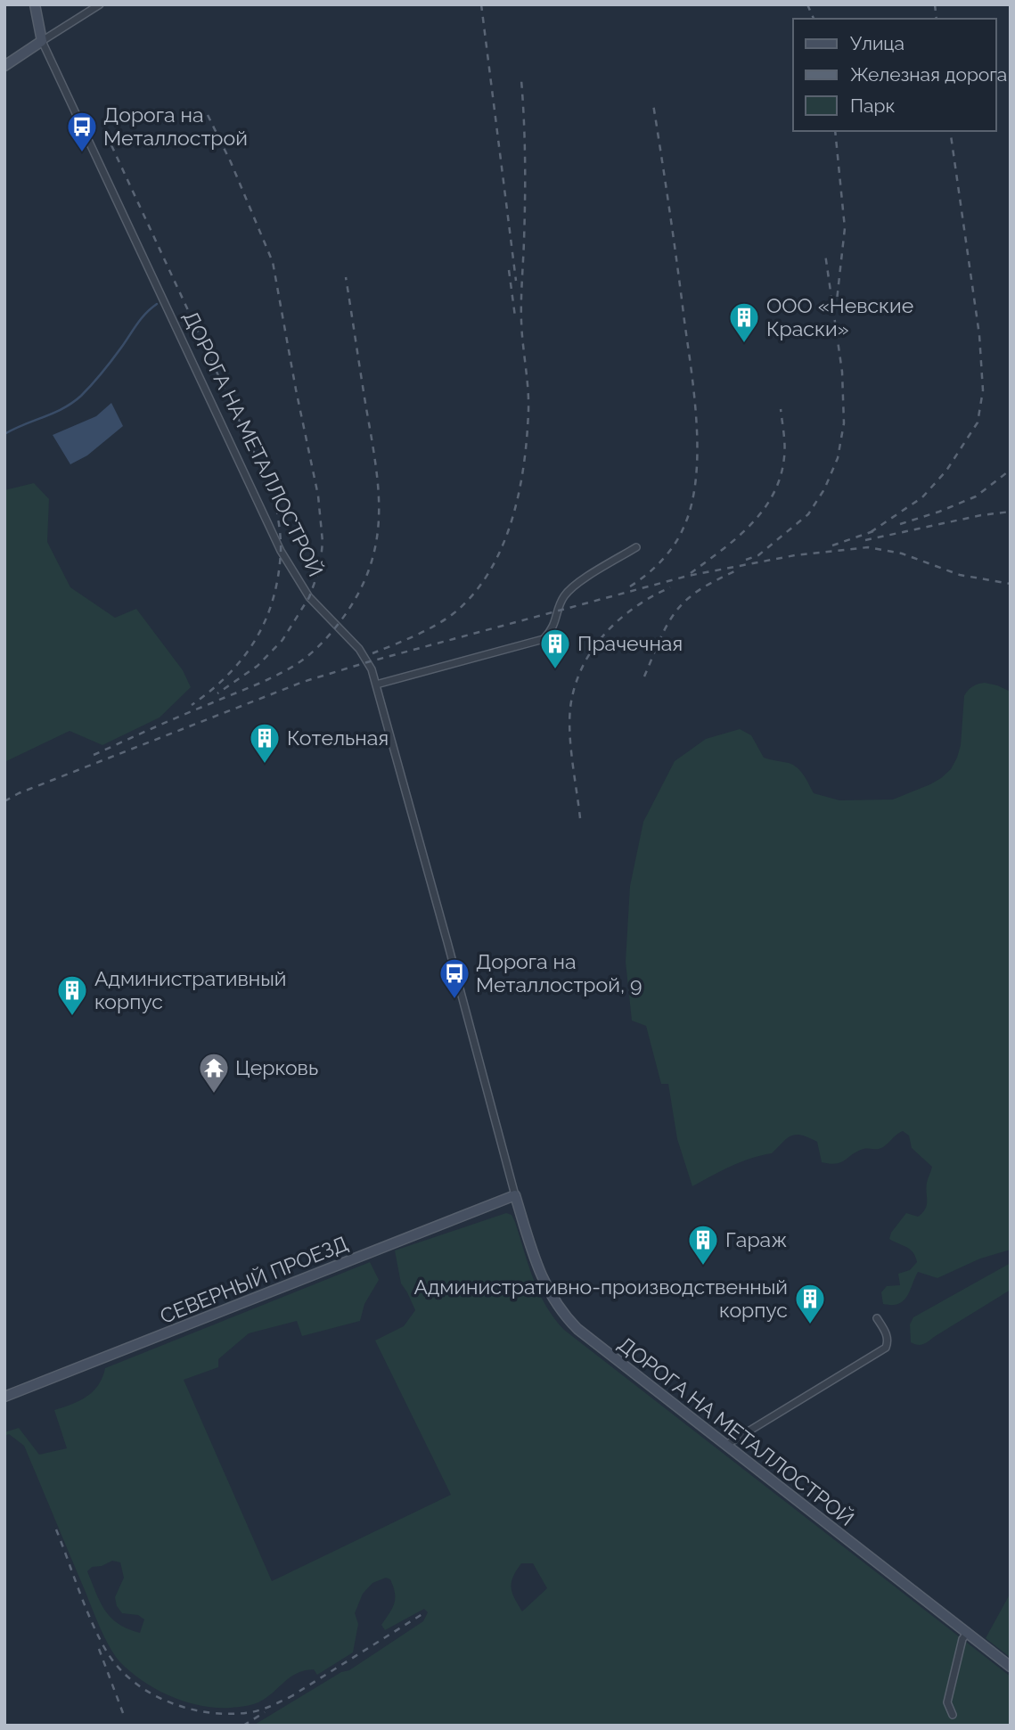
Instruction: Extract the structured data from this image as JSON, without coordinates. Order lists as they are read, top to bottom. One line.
{"streets":{"street":["ДОРОГА НА МЕТАЛЛОСТРОЙ","СЕВЕРНЫЙ ПРОЕЗД"]},"crossings":[["ДОРОГА НА МЕТАЛЛОСТРОЙ","СЕВЕРНЫЙ ПРОЕЗД"]],"places":{"bus stop":["Дорога на Металлострой","Дорога на Металлострой, 9"],"building":["ООО «Невские Краски»","Прачечная","Котельная","Административный корпус","Гараж","Административно-производственный корпус"],"temple":["Церковь"]},"legend":["Улица","Железная дорога","Парк"]}
